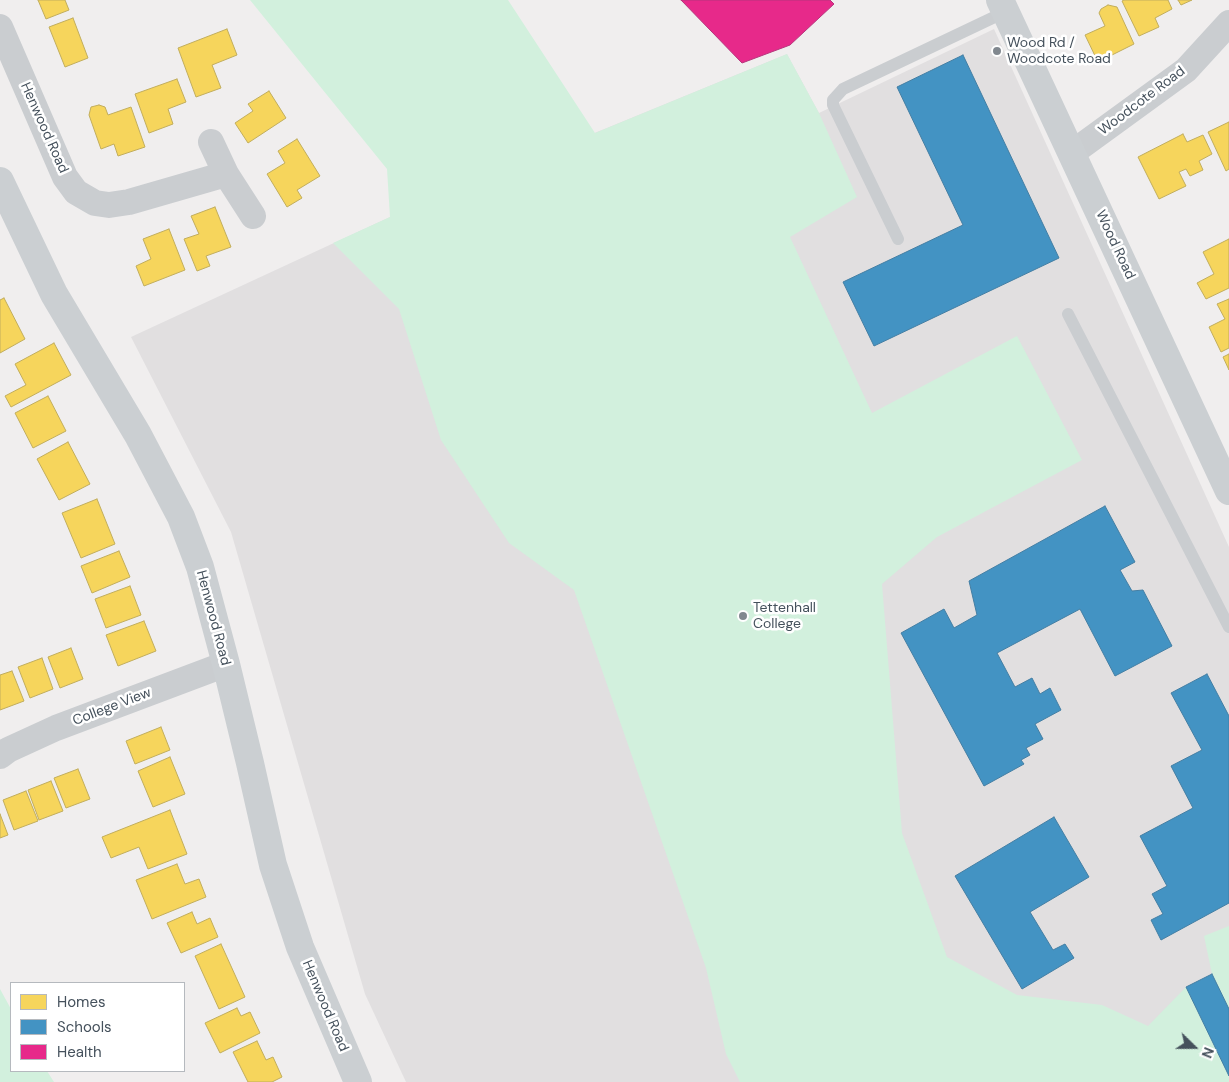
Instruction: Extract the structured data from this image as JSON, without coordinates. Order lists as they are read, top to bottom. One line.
{"streets":{"main road":["Henwood Road","Wood Road"],"street":["Woodcote Road","College View"]},"crossings":[["Woodcote Road","Wood Road"],["Henwood Road","College View"]],"places":["Wood Rd / Woodcote Road","Tettenhall College"],"legend":["Homes","Schools","Health"],"north":"right"}
